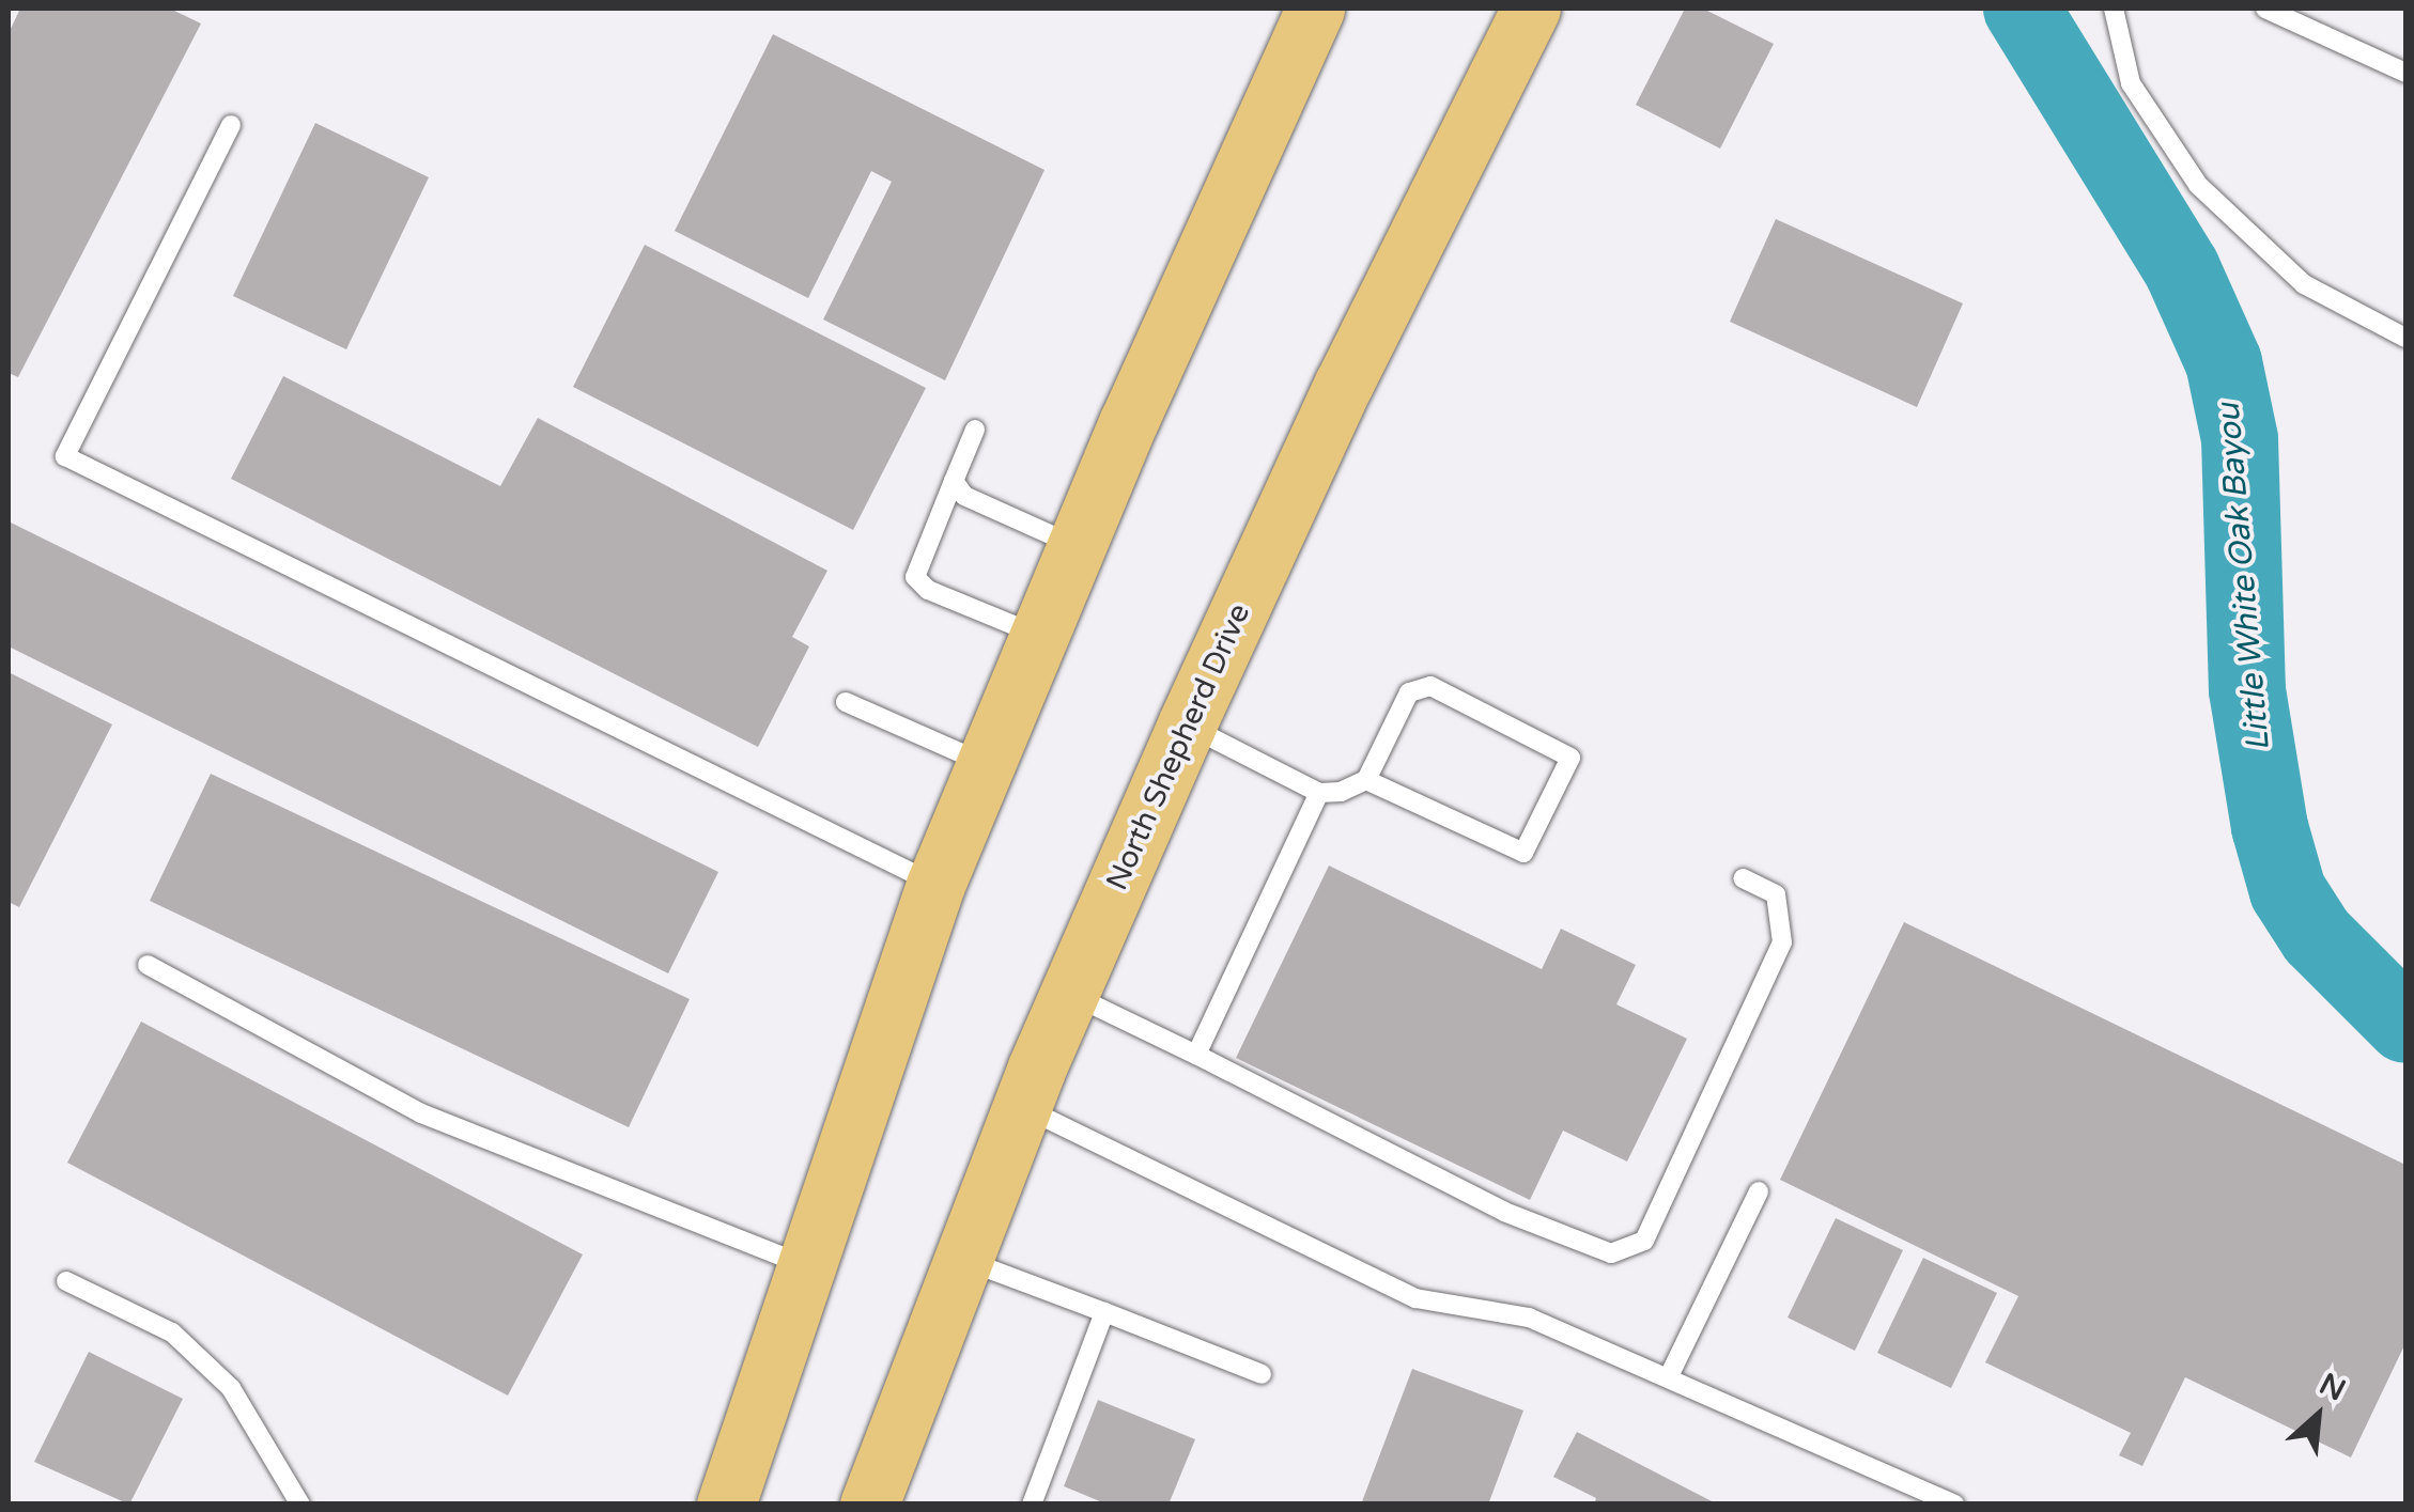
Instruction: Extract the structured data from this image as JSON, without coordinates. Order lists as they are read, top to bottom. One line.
{"streets":{"main road":["North Shepherd Drive"]},"water":["Little White Oak Bayou"],"north":"top right"}
